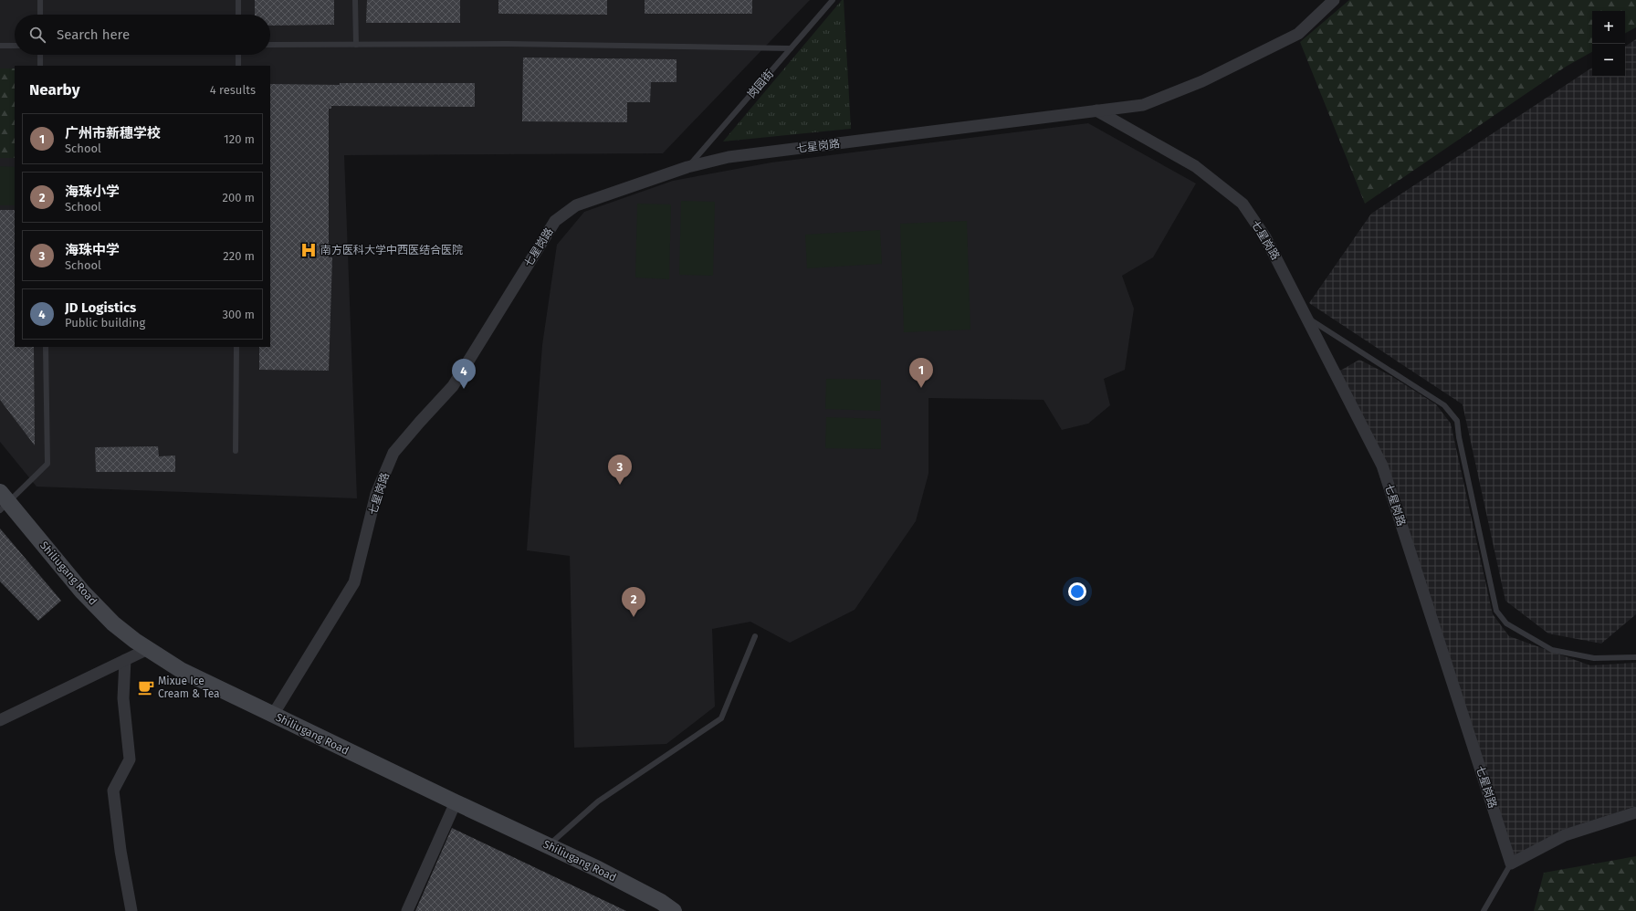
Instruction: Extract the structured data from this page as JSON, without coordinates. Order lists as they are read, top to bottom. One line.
{"streets":{"main road":["Shiliugang Road"],"street":["七星岗路"],"lane":["岗园街"]},"crossings":[["岗园街","七星岗路"],["七星岗路","Shiliugang Road"]],"places":{"hospital":["南方医科大学中西医结合医院"],"cafe":["Mixue Ice Cream & Tea"]},"page":{"map_buttons":["+","−"],"search":"Search here","heading":["Nearby","4 results"],"list":[{"mark":"1","name":"广州市新穗学校","note":"School","value":"120 m"},{"mark":"2","name":"海珠小学","note":"School","value":"200 m"},{"mark":"3","name":"海珠中学","note":"School","value":"220 m"},{"mark":"4","name":"JD Logistics","note":"Public building","value":"300 m"}],"pins":["1","4","3","2"]}}
